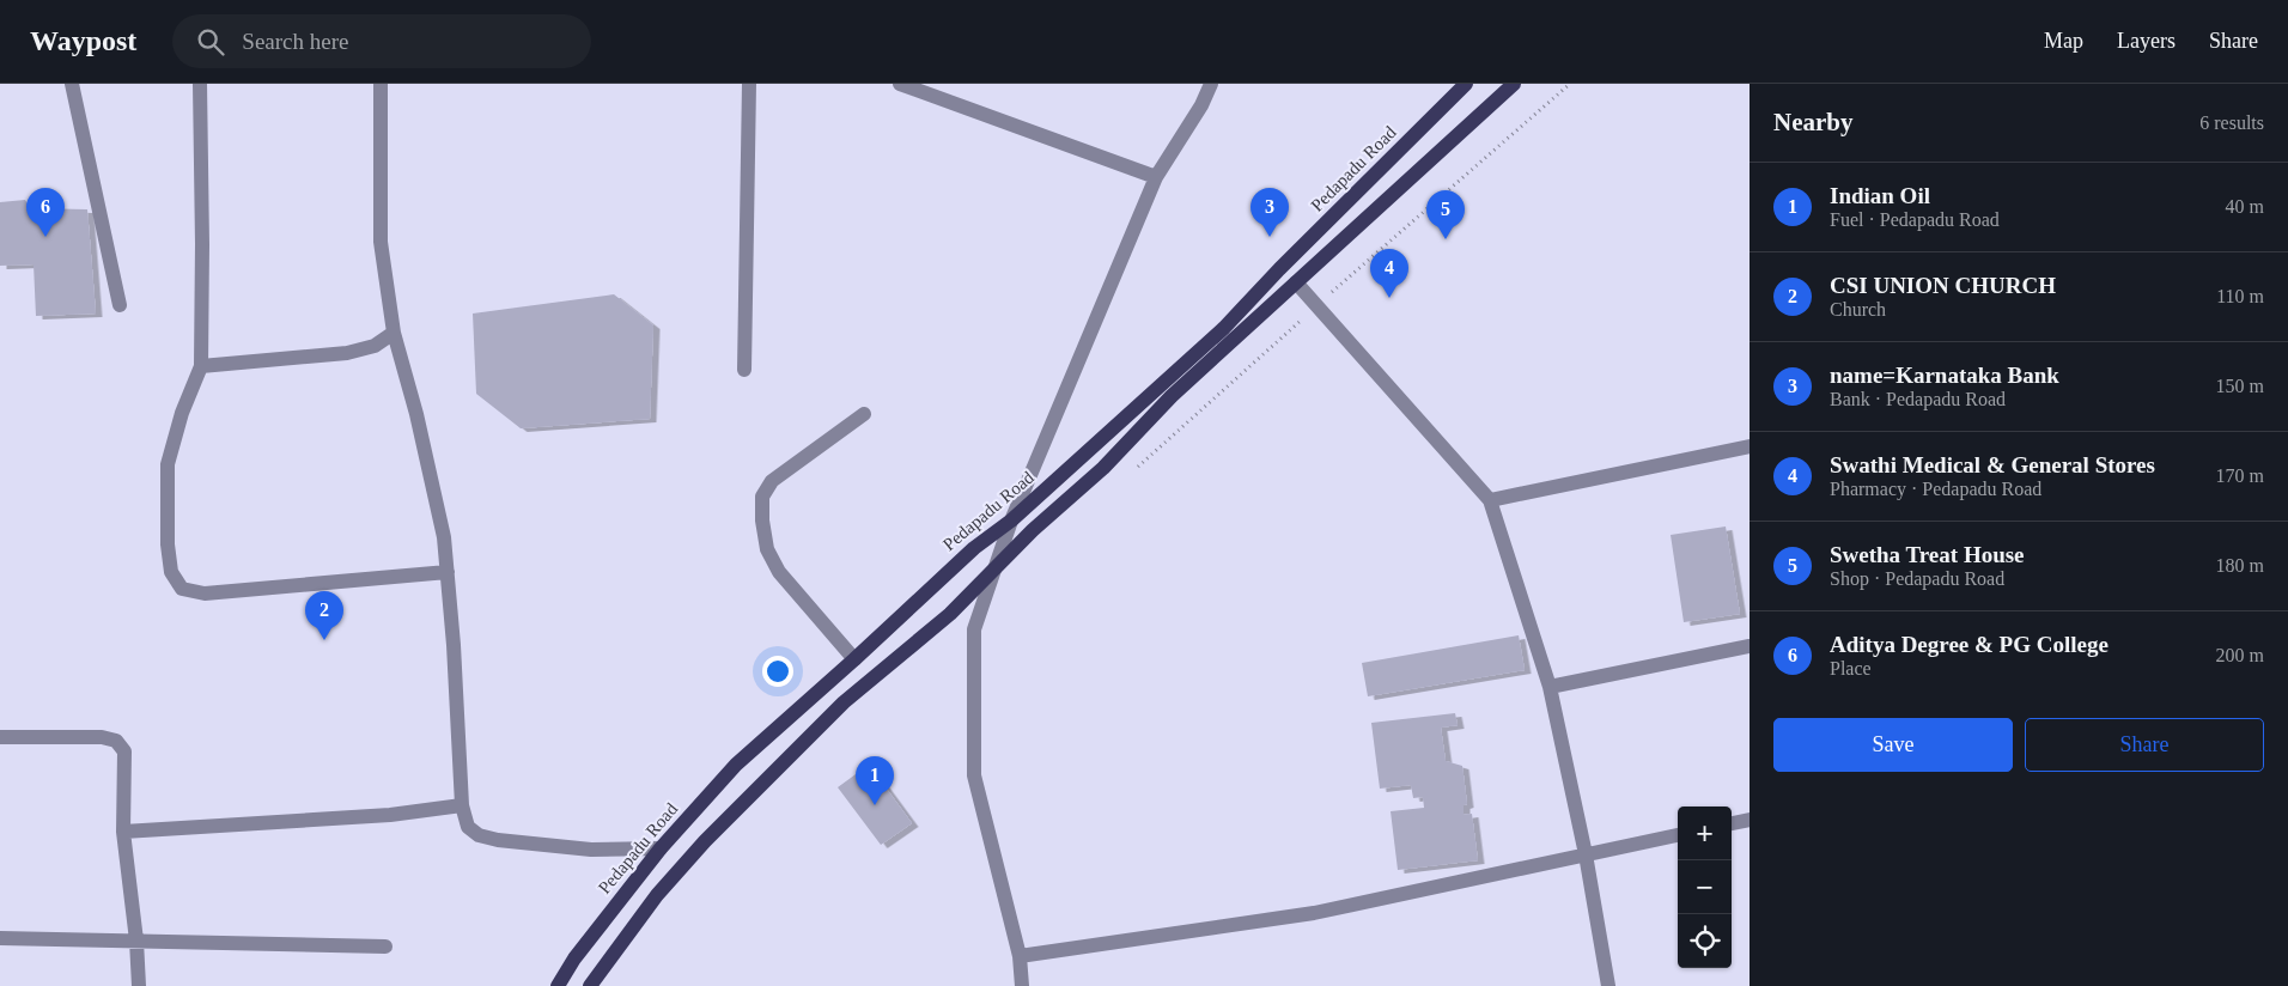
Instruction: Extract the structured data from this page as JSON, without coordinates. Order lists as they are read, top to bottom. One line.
{"streets":{"main road":["Pedapadu Road"]},"page":{"header":"Waypost","search":"Search here","nav":["Map","Layers","Share"],"heading":["Nearby","6 results"],"list":[{"mark":"1","name":"Indian Oil","note":"Fuel · Pedapadu Road","value":"40 m"},{"mark":"2","name":"CSI UNION CHURCH","note":"Church","value":"110 m"},{"mark":"3","name":"name=Karnataka Bank","note":"Bank · Pedapadu Road","value":"150 m"},{"mark":"4","name":"Swathi Medical & General Stores","note":"Pharmacy · Pedapadu Road","value":"170 m"},{"mark":"5","name":"Swetha Treat House","note":"Shop · Pedapadu Road","value":"180 m"},{"mark":"6","name":"Aditya Degree & PG College","note":"Place","value":"200 m"}],"pins":["3","6","5","4","2","1"],"buttons":["Save","Share"],"map_buttons":["+","−"]}}
